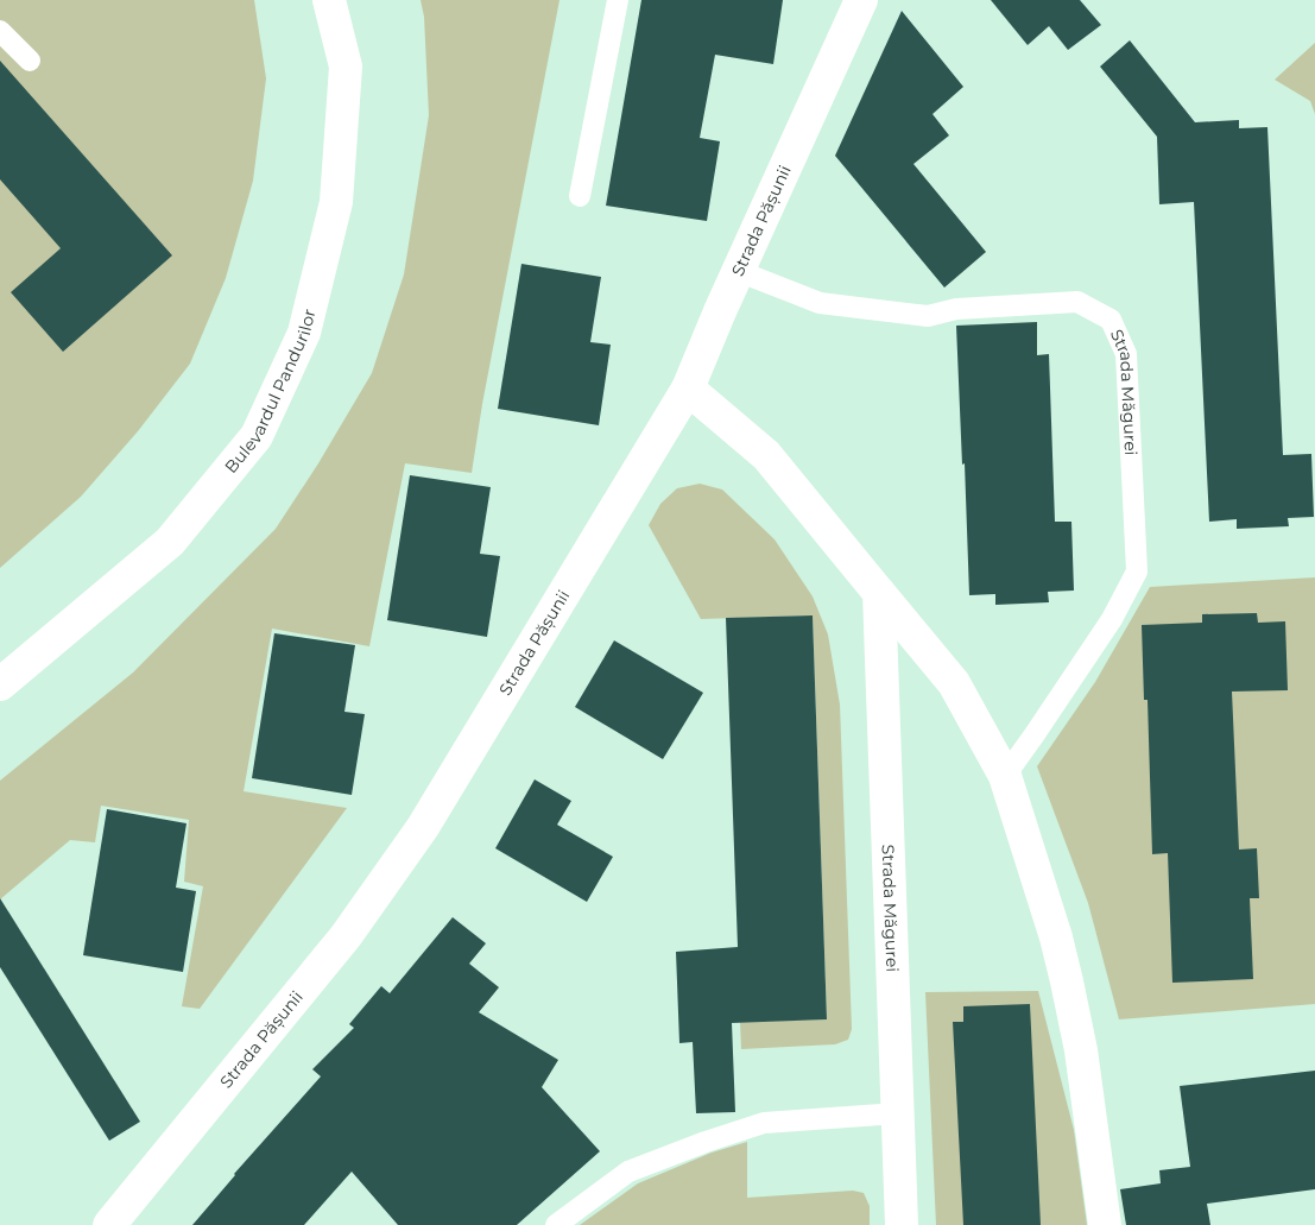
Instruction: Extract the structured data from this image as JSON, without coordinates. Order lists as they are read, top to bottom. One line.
{"streets":{"street":["Strada Pășunii","Bulevardul Pandurilor","Strada Măgurei"]},"crossings":[["Strada Pășunii","Strada Măgurei"]]}
